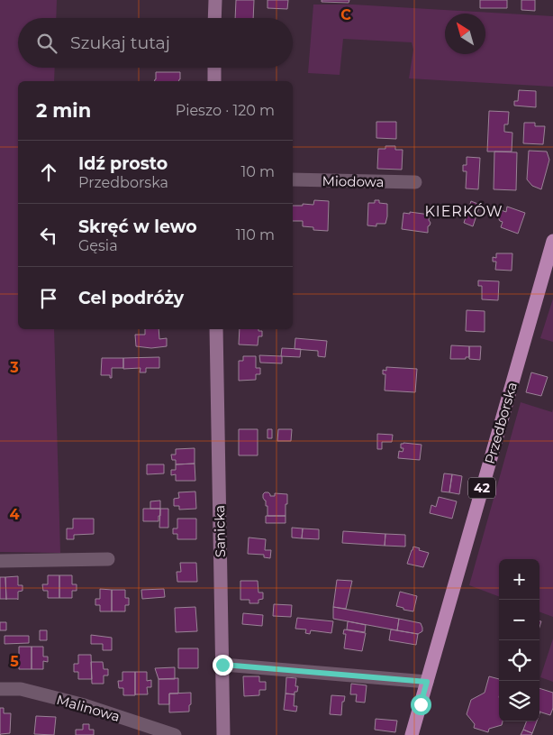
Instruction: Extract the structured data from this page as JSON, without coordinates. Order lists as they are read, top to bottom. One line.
{"streets":{"main road":["Przedborska","42"],"street":["Miodowa","Sanicka","Malinowa"]},"districts":["KIERKÓW"],"north":"top left","page":{"search":"Szukaj tutaj","heading":["2 min","Pieszo · 120 m"],"list":[["Idź prosto","Przedborska","10 m"],["Skręć w lewo","Gęsia","110 m"],"Cel podróży"],"map_buttons":["+","−"]},"grid":{"columns":["C"],"rows":["3","4","5"]}}
